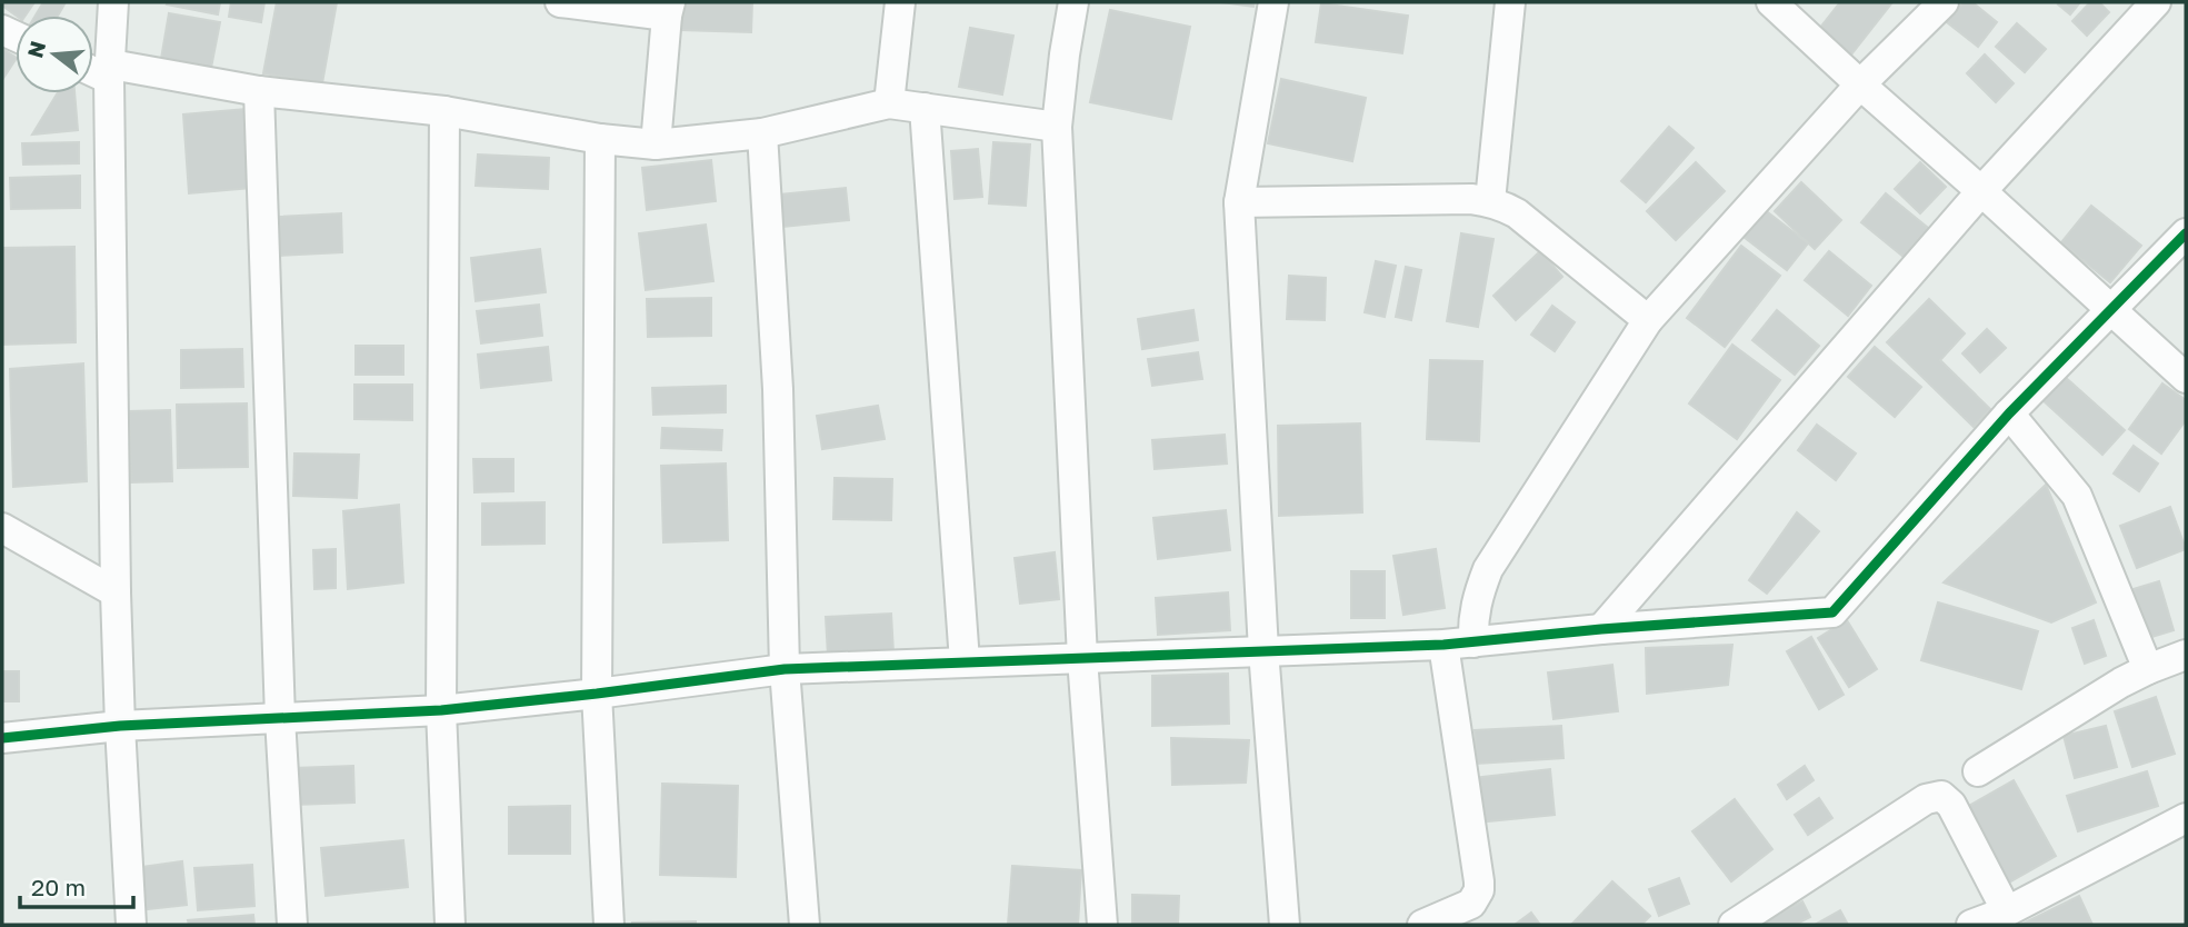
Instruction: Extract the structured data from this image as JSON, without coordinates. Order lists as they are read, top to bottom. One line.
{"scale_bar":"20 m","north":"left"}
